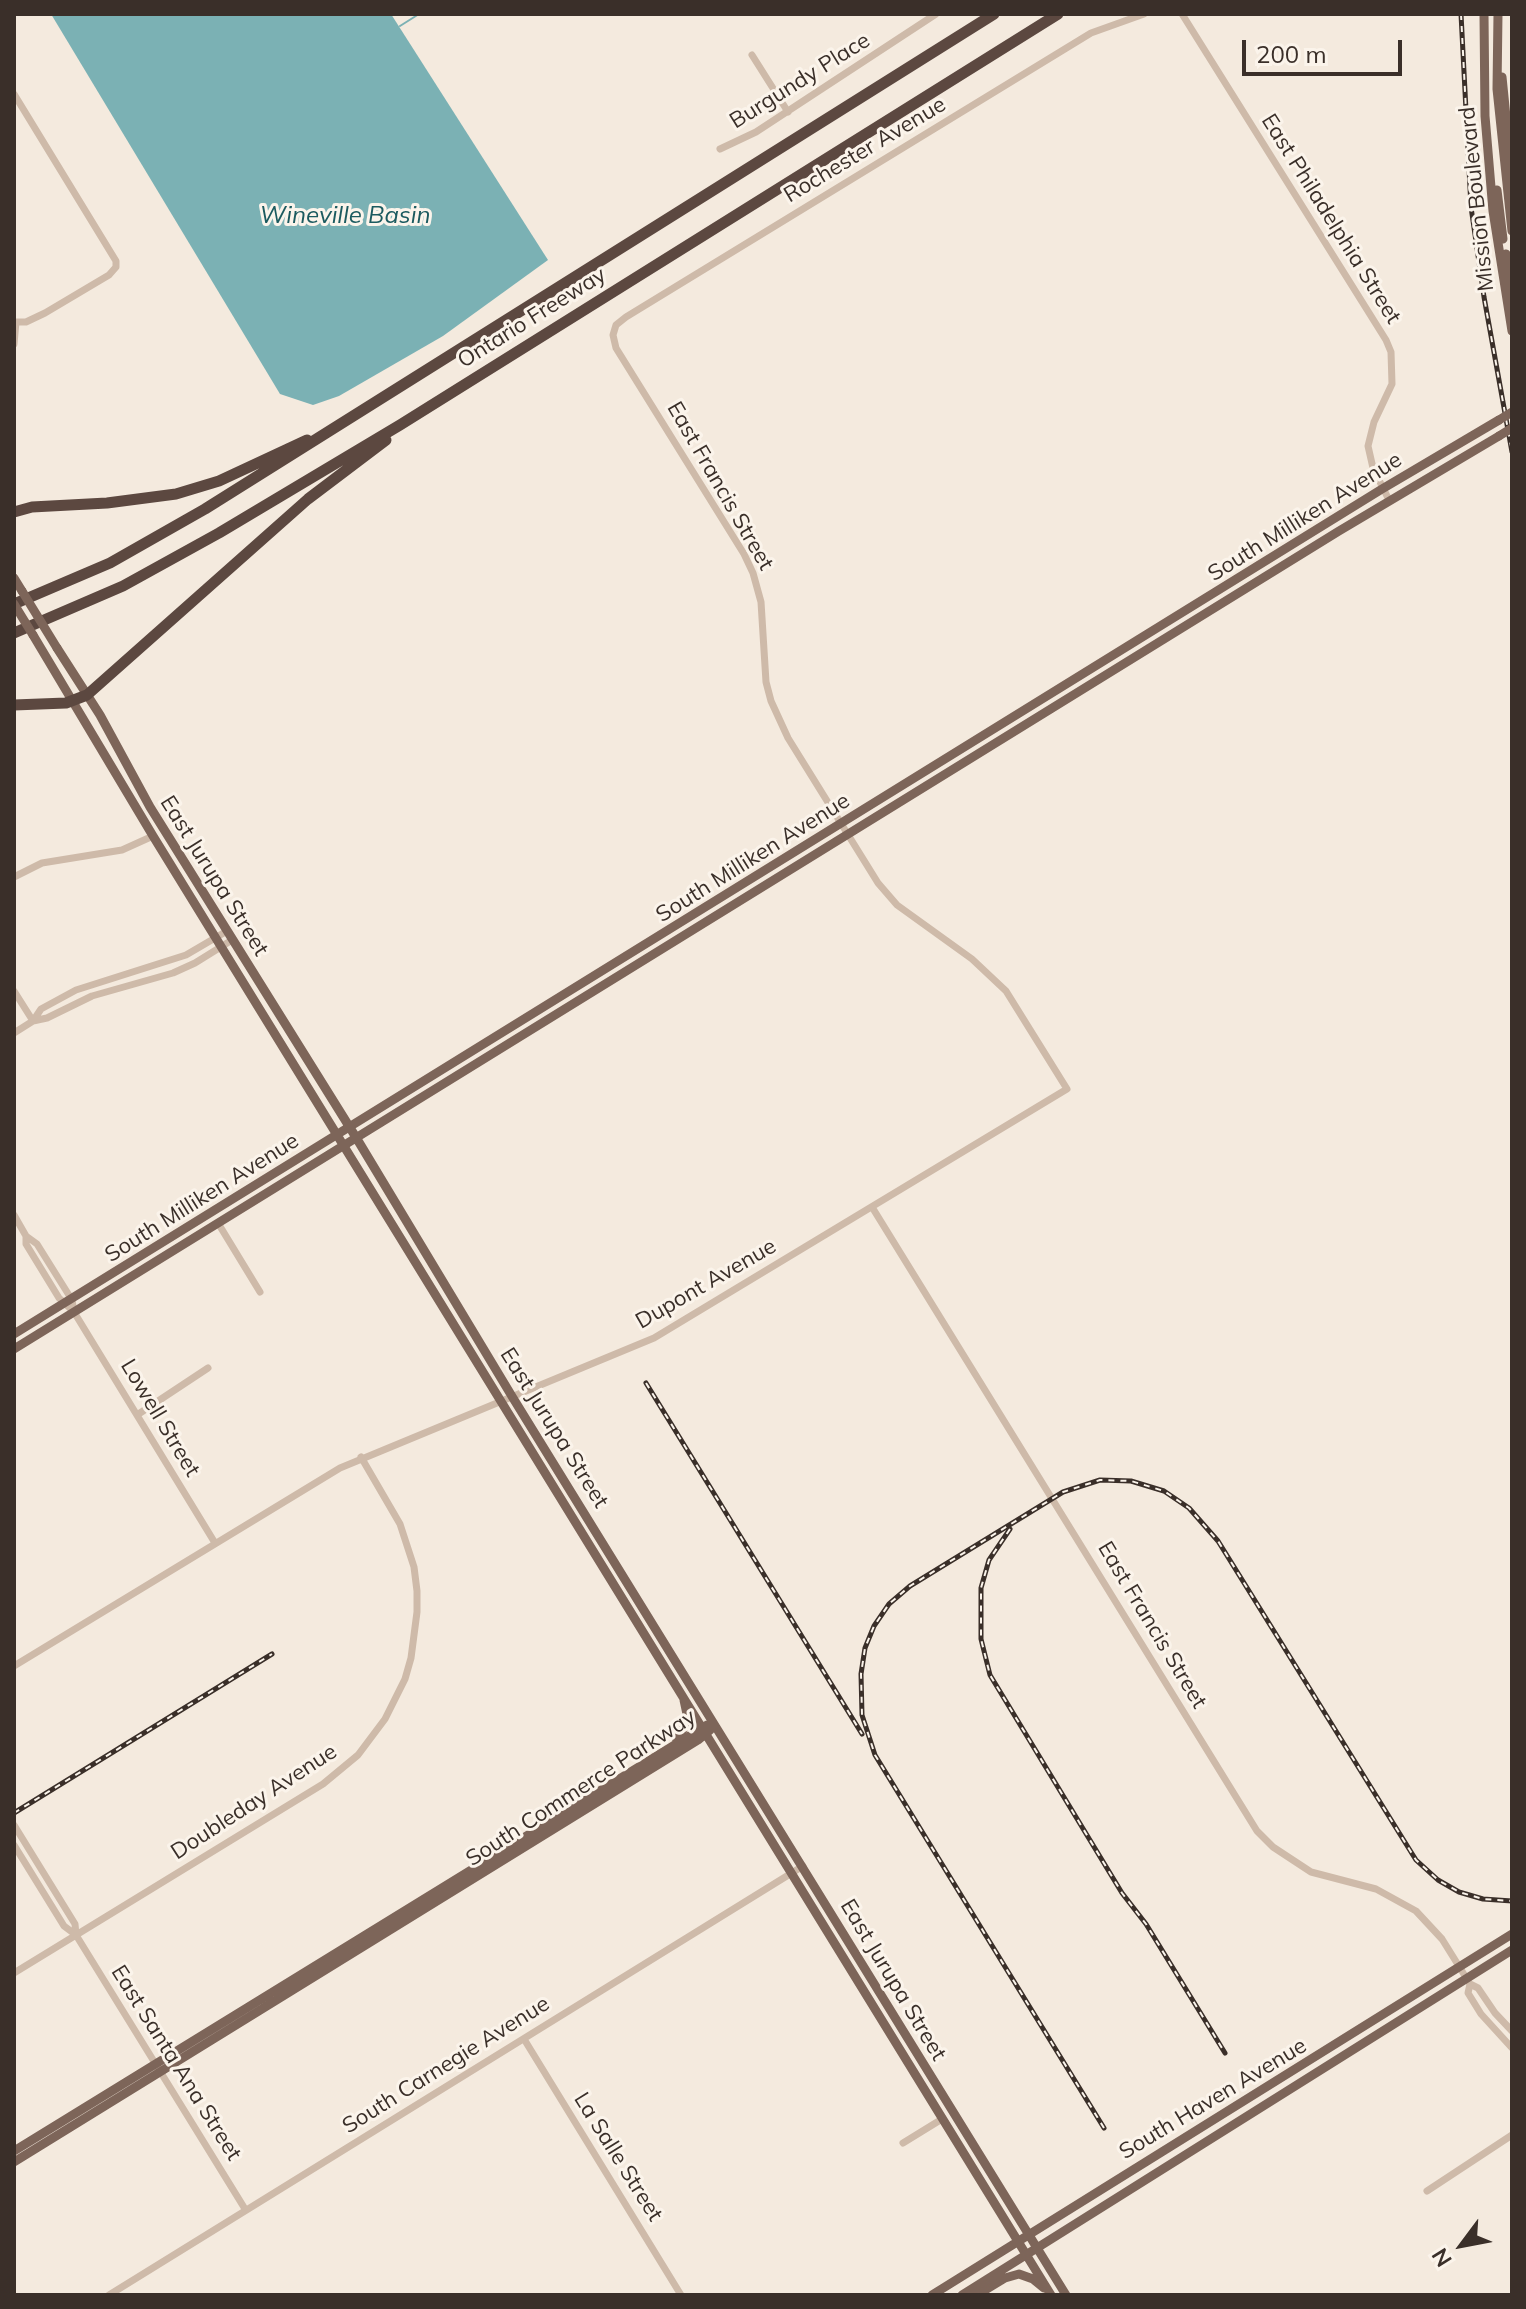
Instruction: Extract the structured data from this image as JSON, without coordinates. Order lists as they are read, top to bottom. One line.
{"streets":{"highway":["Ontario Freeway"],"main road":["Mission Boulevard","South Milliken Avenue","East Jurupa Street","South Commerce Parkway","South Haven Avenue"],"street":["Burgundy Place","Rochester Avenue","East Philadelphia Street","East Francis Street","Dupont Avenue","Lowell Street","Doubleday Avenue","East Santa Ana Street","South Carnegie Avenue","La Salle Street"]},"crossings":[["Rochester Avenue","East Francis Street"],["East Philadelphia Street","South Milliken Avenue"],["Ontario Freeway","East Jurupa Street"],["East Francis Street","South Milliken Avenue"],["East Francis Street","Dupont Avenue"],["East Francis Street","South Haven Avenue"],["South Milliken Avenue","East Jurupa Street"],["South Milliken Avenue","Lowell Street"],["East Jurupa Street","Dupont Avenue"],["East Jurupa Street","South Commerce Parkway"],["East Jurupa Street","South Carnegie Avenue"],["East Jurupa Street","South Haven Avenue"],["Dupont Avenue","Lowell Street"],["Dupont Avenue","Doubleday Avenue"],["South Commerce Parkway","East Santa Ana Street"],["Doubleday Avenue","East Santa Ana Street"],["East Santa Ana Street","South Carnegie Avenue"],["South Carnegie Avenue","La Salle Street"]],"water":["Wineville Basin"],"scale_bar":"200 m","north":"bottom left"}
